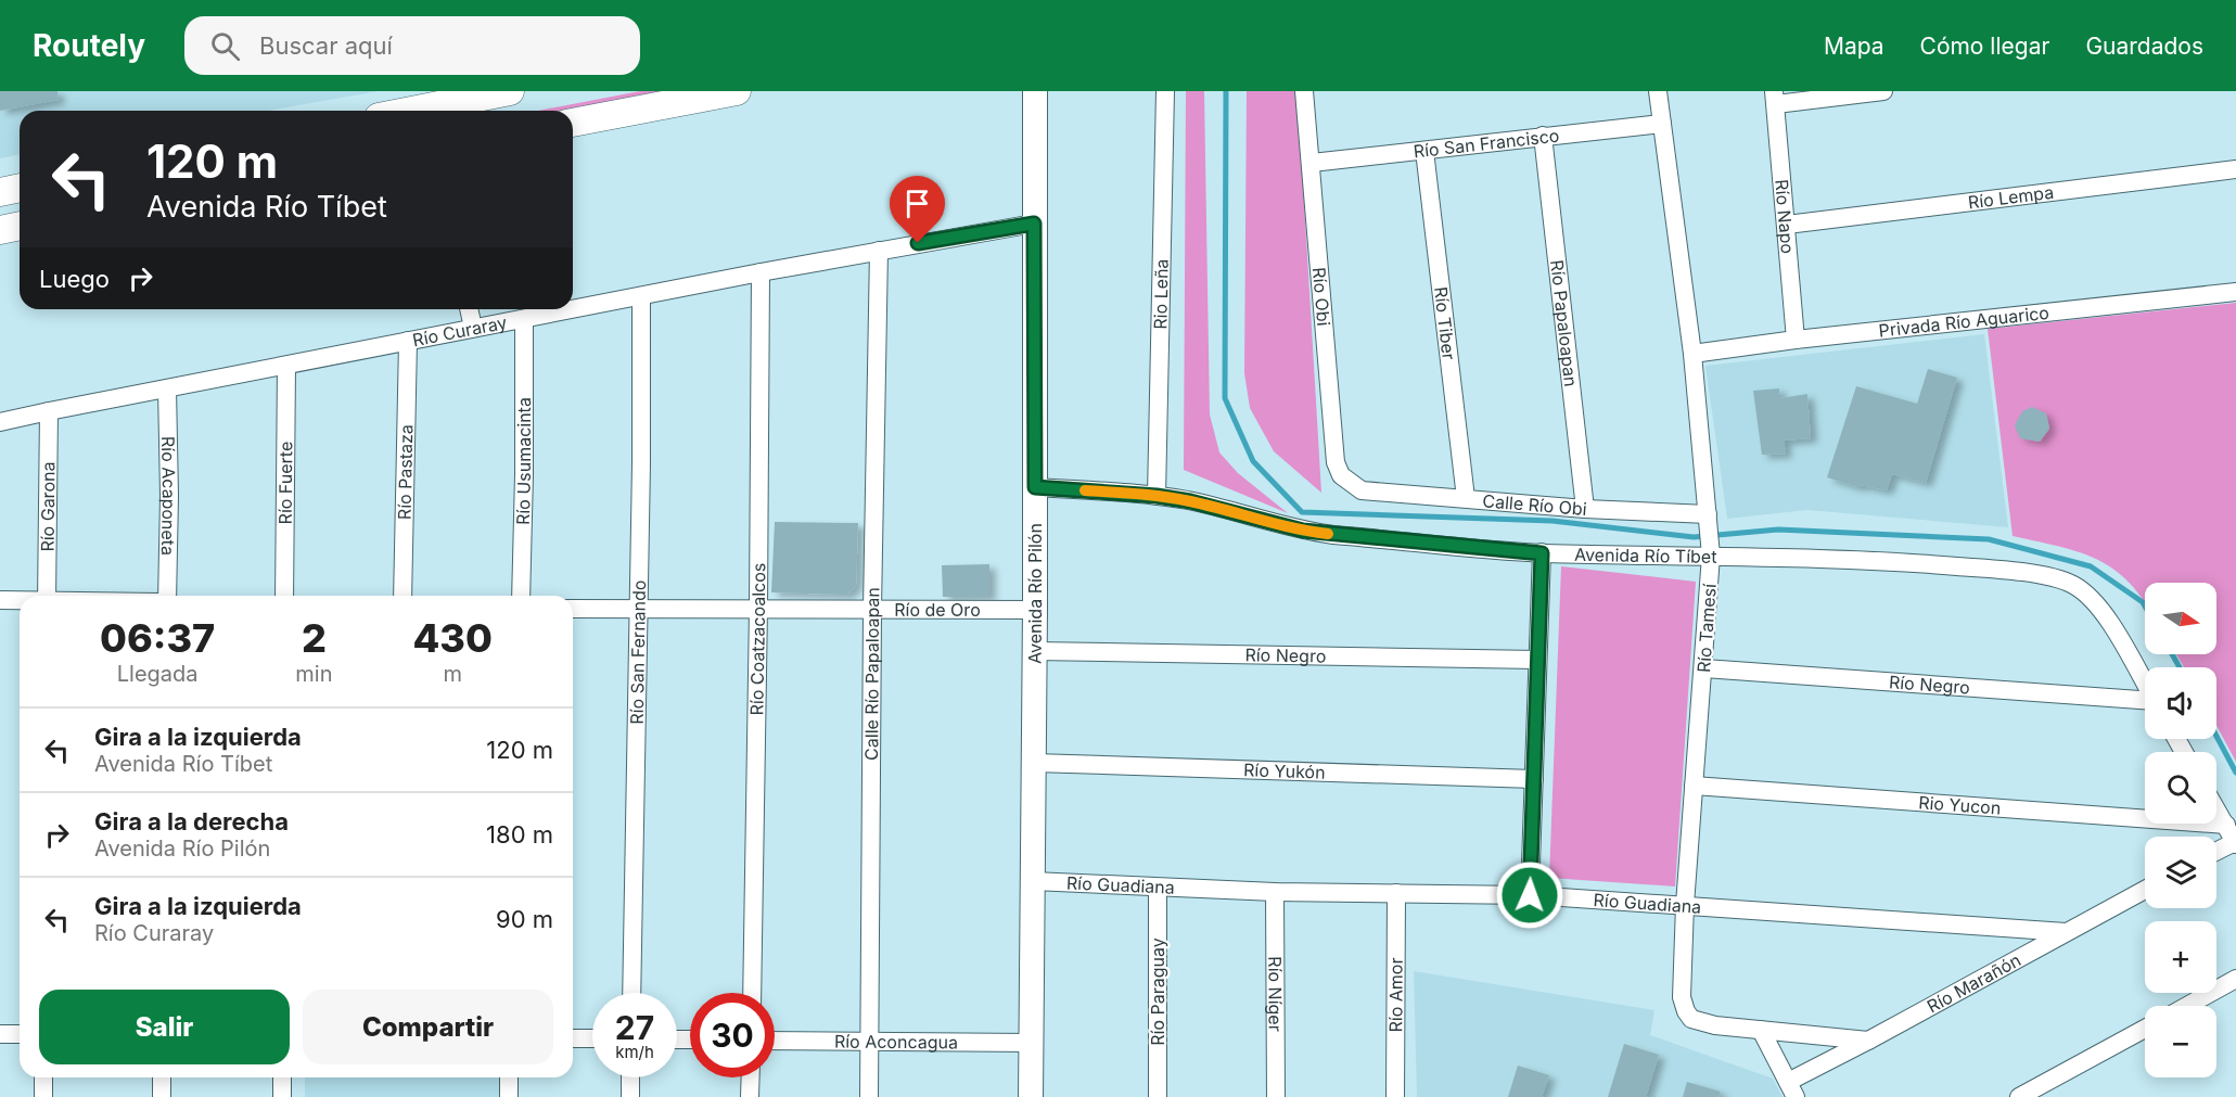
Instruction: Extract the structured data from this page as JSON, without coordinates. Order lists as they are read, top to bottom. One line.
{"streets":{"main road":["Avenida Río Pilón"],"street":["Río San Francisco","Río Lempa","Río Napo","Rio Leña","Río Obi","Privada Río Aguarico","Río Papaloapan","Río Tiber","Río Curaray","Río Usumacinta","Río Pastaza","Río Fuerte","Río Acaponeta","Calle Río Obi","Río Garona","Avenida Río Tíbet","Río de Oro","Río Tamesí","Río Coatzacoalcos","Río San Fernando","Río Negro","Calle Río Papaloapan","Río Yukón","Rio Yucon","Río Guadiana","Río Marañón","Río Paraguay","Río Níger","Río Amor","Río Aconcagua"]},"crossings":[["Río San Francisco","Río Obi"],["Río San Francisco","Río Papaloapan"],["Río San Francisco","Río Tiber"],["Río San Francisco","Río Tamesí"],["Río Lempa","Río Napo"],["Río Napo","Privada Río Aguarico"],["Rio Leña","Avenida Río Tíbet"],["Río Obi","Calle Río Obi"],["Privada Río Aguarico","Río Tamesí"],["Río Papaloapan","Calle Río Obi"],["Río Tiber","Calle Río Obi"],["Río Curaray","Río Usumacinta"],["Río Curaray","Río Pastaza"],["Río Curaray","Río Fuerte"],["Río Curaray","Río Acaponeta"],["Río Curaray","Río Garona"],["Río Curaray","Avenida Río Pilón"],["Río Curaray","Río Coatzacoalcos"],["Río Curaray","Río San Fernando"],["Río Curaray","Calle Río Papaloapan"],["Calle Río Obi","Río Tamesí"],["Avenida Río Tíbet","Avenida Río Pilón"],["Avenida Río Tíbet","Río Tamesí"],["Avenida Río Pilón","Río de Oro"],["Avenida Río Pilón","Río Negro"],["Avenida Río Pilón","Río Yukón"],["Avenida Río Pilón","Río Guadiana"],["Avenida Río Pilón","Río Aconcagua"],["Río de Oro","Río Coatzacoalcos"],["Río de Oro","Río San Fernando"],["Río de Oro","Calle Río Papaloapan"],["Río Tamesí","Río Negro"],["Río Tamesí","Rio Yucon"],["Río Tamesí","Río Guadiana"],["Calle Río Papaloapan","Río Aconcagua"],["Río Guadiana","Río Marañón"],["Río Guadiana","Río Paraguay"],["Río Guadiana","Río Níger"],["Río Guadiana","Río Amor"]],"north":"right","page":{"header":"Routely","search":"Buscar aquí","nav":["Mapa","Cómo llegar","Guardados"],"turn":["120 m","Avenida Río Tíbet"],"then":"Luego","map_buttons":["+","−"],"eta":["06:37","Llegada","2","min","430","m"],"list":[{"name":"Gira a la izquierda","note":"Avenida Río Tíbet","value":"120 m"},{"name":"Gira a la derecha","note":"Avenida Río Pilón","value":"180 m"},{"name":"Gira a la izquierda","note":"Río Curaray","value":"90 m"}],"buttons":["Salir","Compartir"],"speed":"27 km/h","limit":"30"}}
